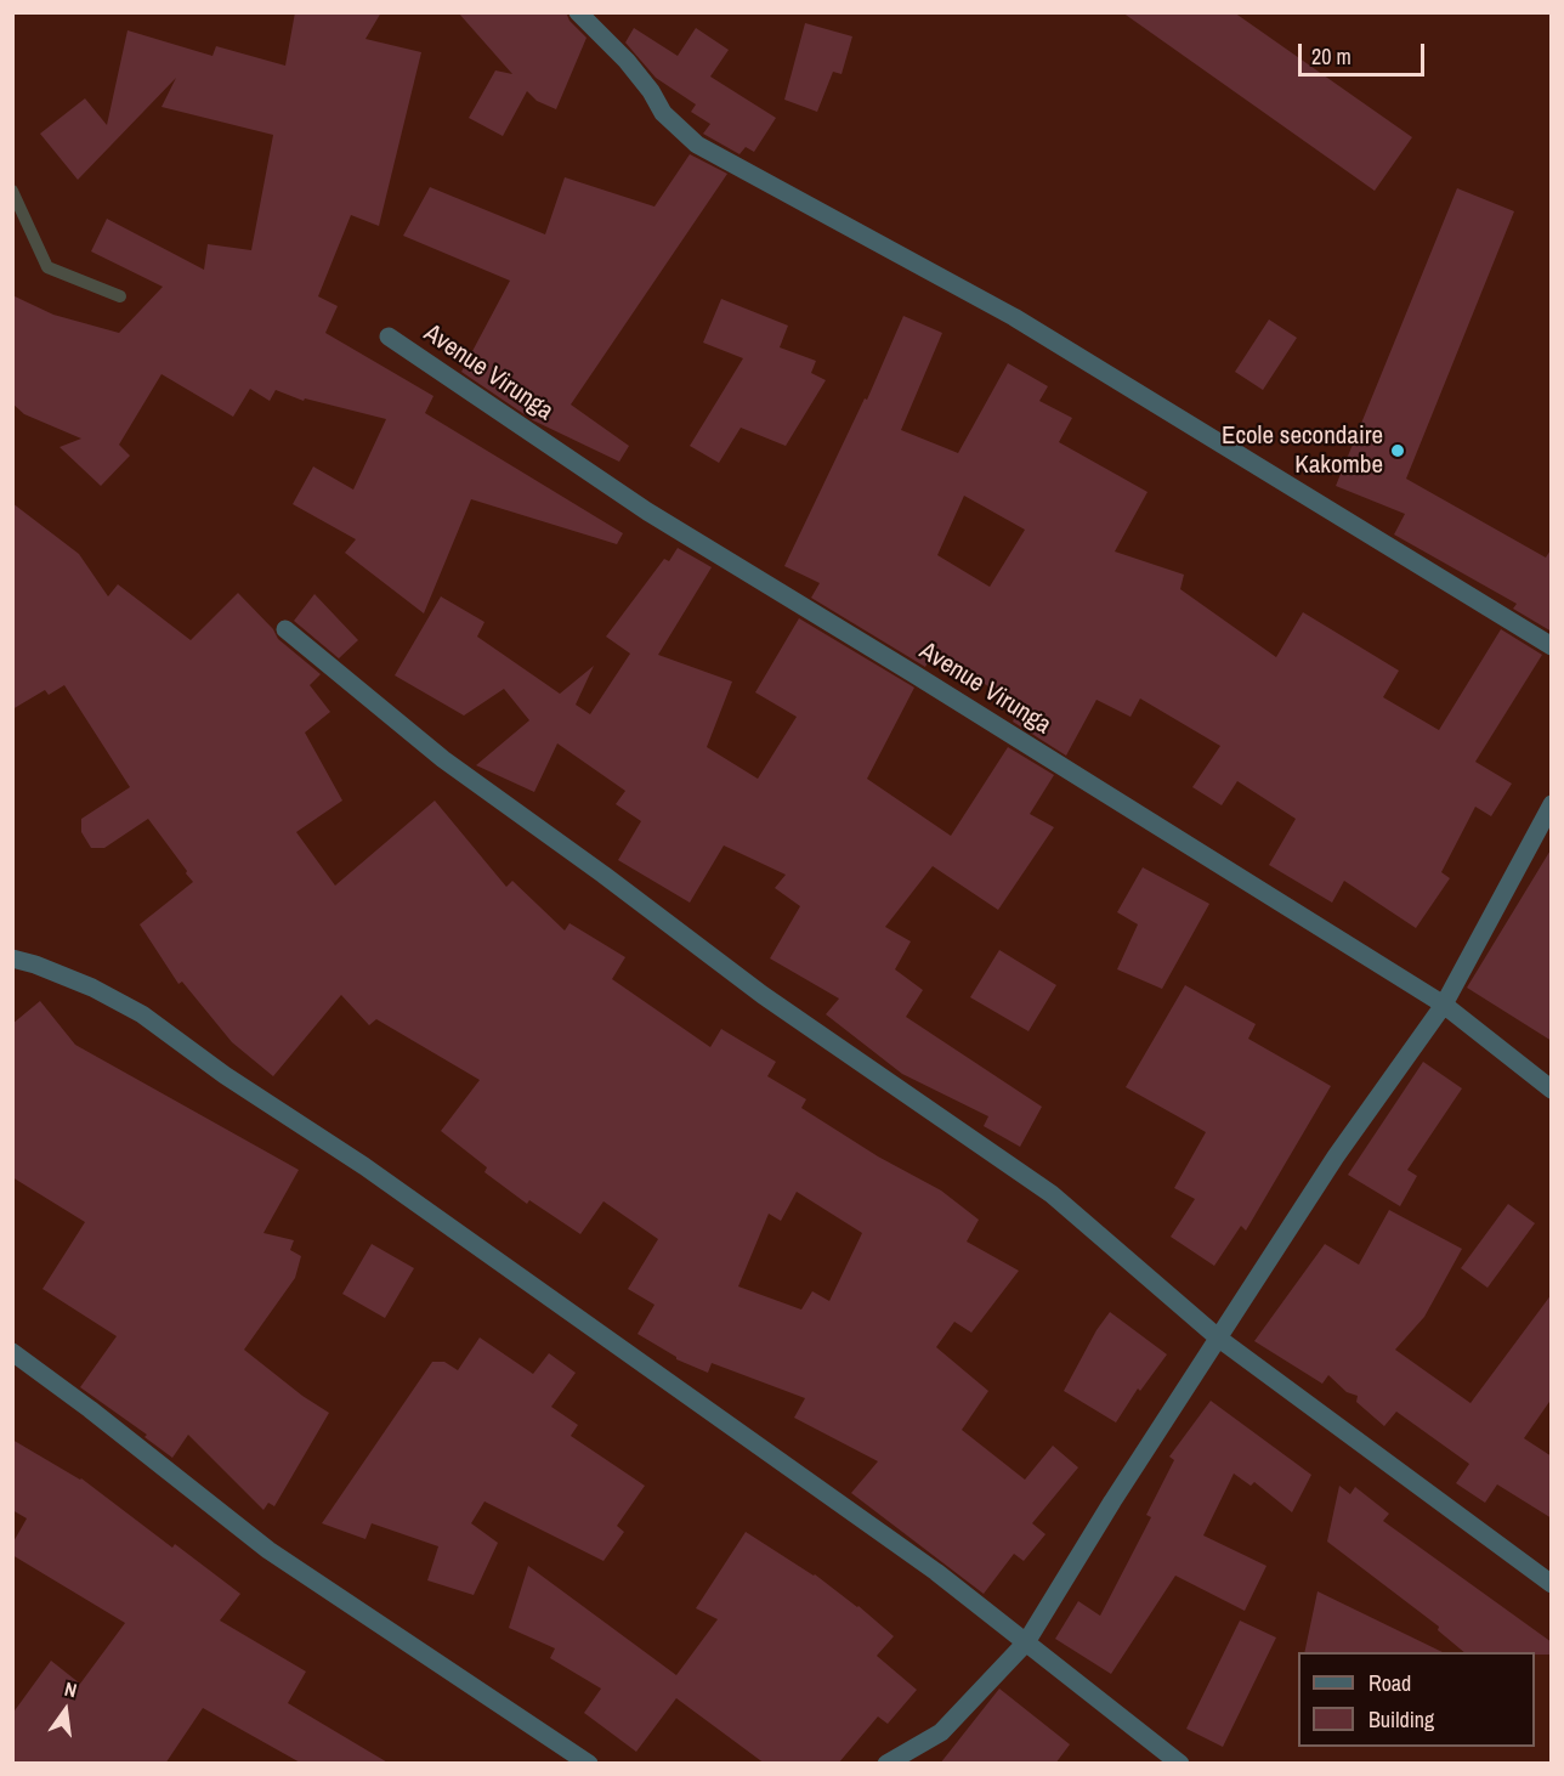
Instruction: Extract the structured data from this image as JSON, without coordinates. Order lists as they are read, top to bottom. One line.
{"streets":{"street":["Avenue Virunga"]},"places":["Ecole secondaire Kakombe"],"legend":["Road","Building"],"scale_bar":"20 m","north":"top"}
